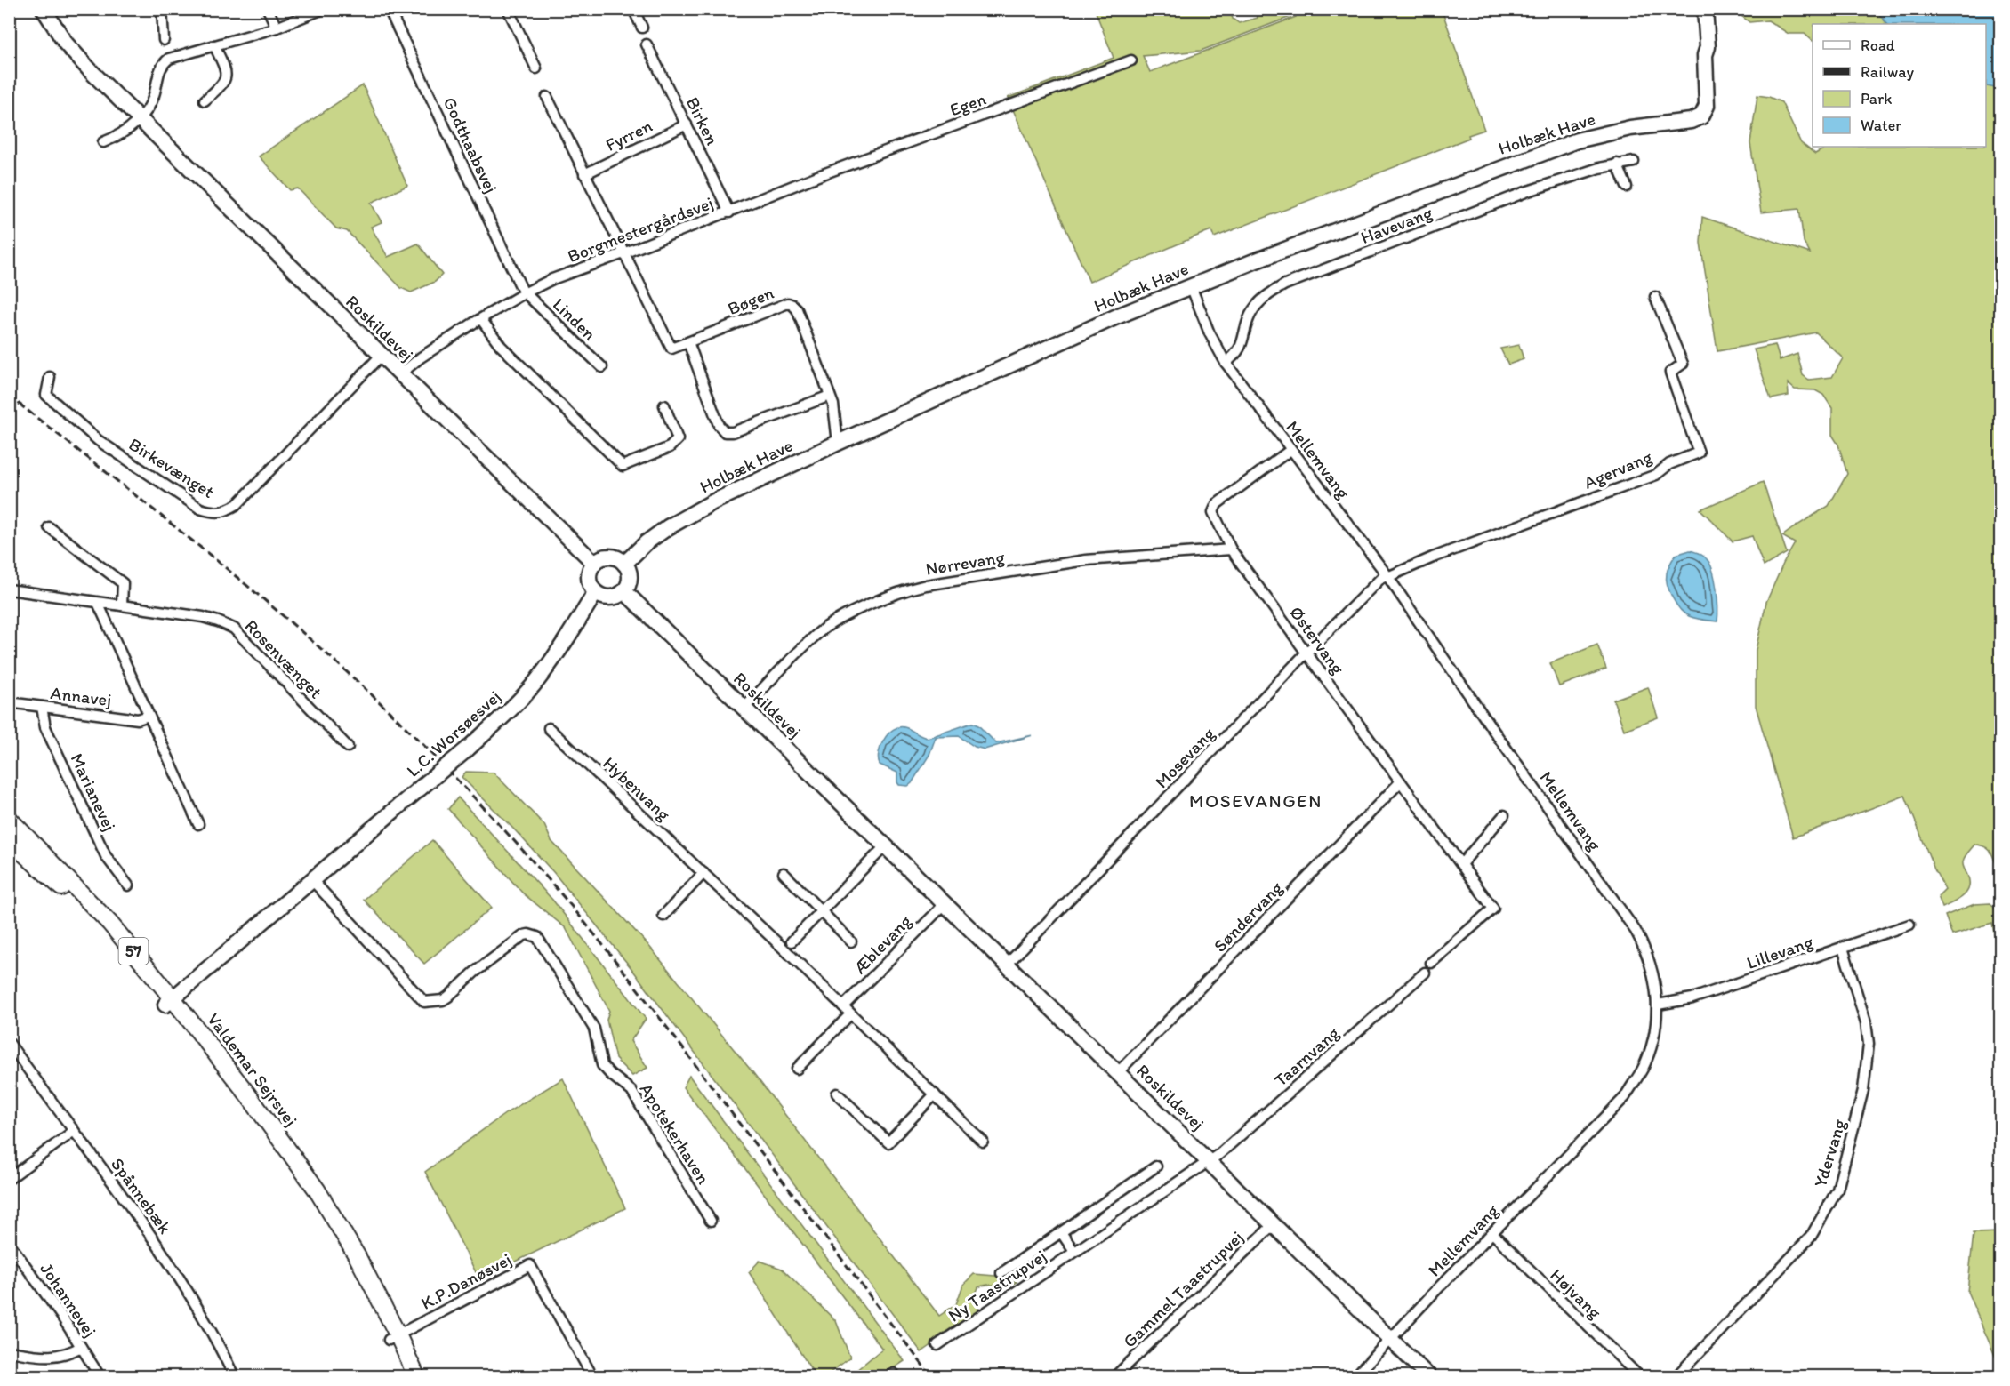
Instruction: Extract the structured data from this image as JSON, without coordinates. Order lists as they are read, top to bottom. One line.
{"streets":{"main road":["57","Valdemar Sejrsvej"],"street":["Egen","Birken","Holbæk Have","Fyrren","Godthaabsvej","Havevang","Borgmestergårdsvej","Bøgen","Linden","Roskildevej","Mellemvang","Birkevænget","Agervang","Nørrevang","Østervang","Rosenvænget","Annavej","L.C. Worsøesvej","Mosevang","Hybenvang","Marianevej","Søndervang","Æblevang","Lillevang","Taarnvang","Apotekerhaven","Ydervang","Spånnebæk","K.P.Danøsvej","Ny Taastrupvej","Gammel Taastrupvej","Højvang","Johannevej"]},"crossings":[["Egen","Borgmestergårdsvej"],["Birken","Fyrren"],["Birken","Borgmestergårdsvej"],["Holbæk Have","Bøgen"],["Holbæk Have","Roskildevej"],["Holbæk Have","Mellemvang"],["Holbæk Have","L.C. Worsøesvej"],["Godthaabsvej","Borgmestergårdsvej"],["Godthaabsvej","Linden"],["Havevang","Mellemvang"],["Borgmestergårdsvej","Bøgen"],["Borgmestergårdsvej","Linden"],["Borgmestergårdsvej","Roskildevej"],["Roskildevej","Mellemvang"],["Roskildevej","Birkevænget"],["Roskildevej","Nørrevang"],["Roskildevej","L.C. Worsøesvej"],["Roskildevej","Mosevang"],["Roskildevej","Søndervang"],["Roskildevej","Æblevang"],["Roskildevej","Taarnvang"],["Roskildevej","Ny Taastrupvej"],["Roskildevej","Gammel Taastrupvej"],["Mellemvang","Agervang"],["Mellemvang","Østervang"],["Mellemvang","Mosevang"],["Mellemvang","Lillevang"],["Mellemvang","Højvang"],["Agervang","Mosevang"],["Nørrevang","Østervang"],["Østervang","Mosevang"],["Østervang","Søndervang"],["Annavej","Marianevej"],["L.C. Worsøesvej","Valdemar Sejrsvej"],["L.C. Worsøesvej","Apotekerhaven"],["Hybenvang","Æblevang"],["Lillevang","Ydervang"],["Taarnvang","Ny Taastrupvej"],["Valdemar Sejrsvej","K.P.Danøsvej"]],"districts":["MOSEVANGEN"],"legend":["Road","Railway","Park","Water"]}
